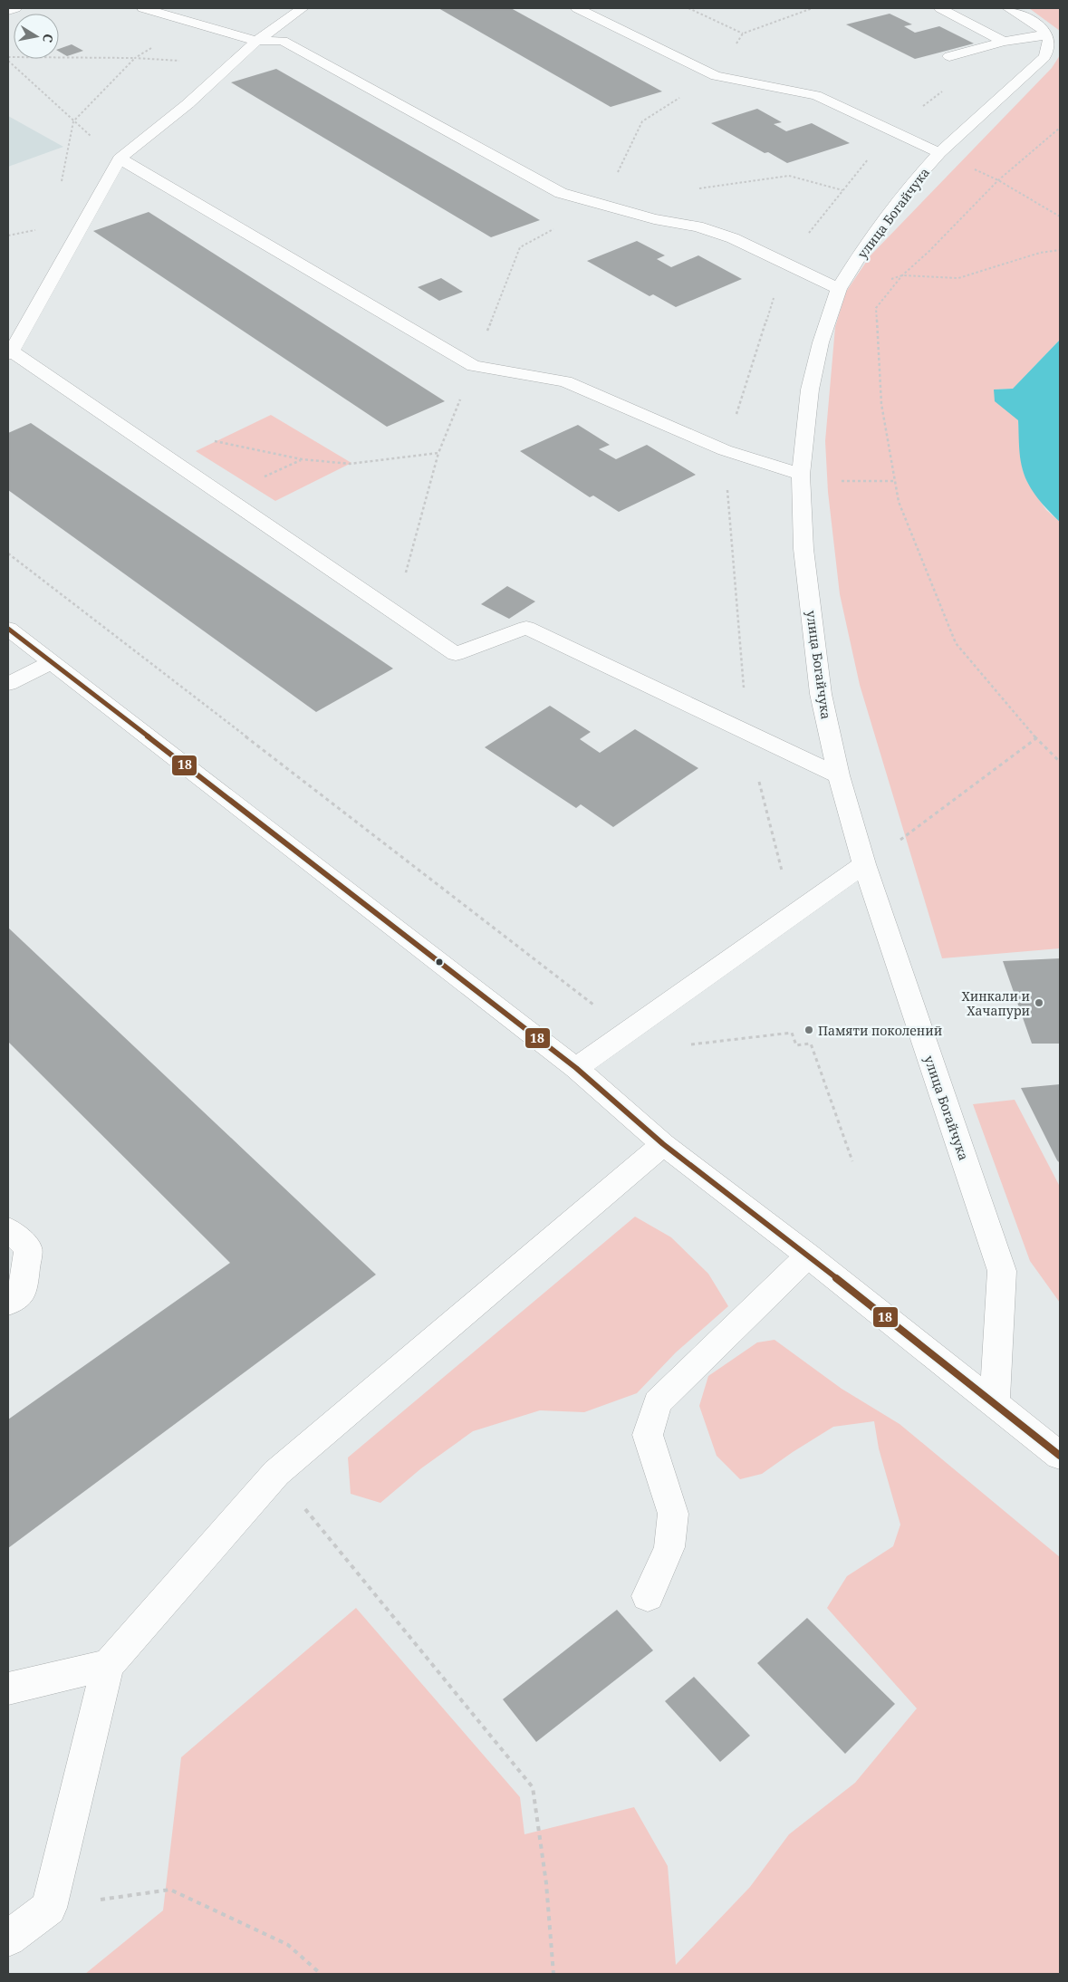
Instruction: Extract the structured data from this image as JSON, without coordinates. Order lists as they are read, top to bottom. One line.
{"streets":{"street":["улица Богайчука"]},"places":["Хинкали и Хачапури","Памяти поколений"],"lines":["transit line 18"],"north":"right"}
